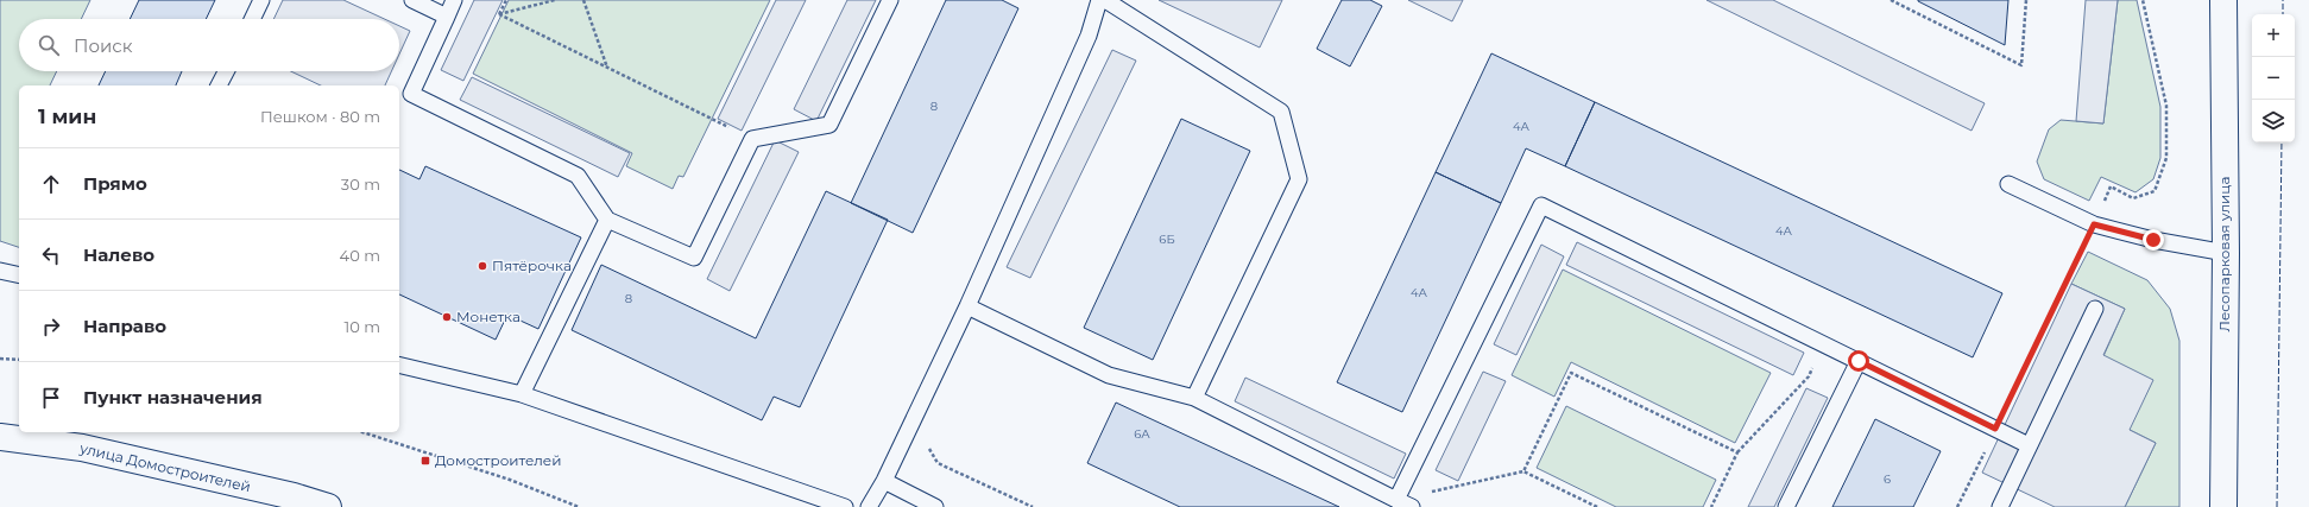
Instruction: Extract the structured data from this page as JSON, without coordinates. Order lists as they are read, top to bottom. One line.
{"streets":{"street":["Лесопарковая улица","улица Домостроителей"]},"places":{"other":["Пятёрочка","Монетка"],"transit":["Домостроителей"]},"house_numbers":["8","4А","4А","6Б","4А","8","6А","6"],"page":{"map_buttons":["+","−"],"search":"Поиск","heading":["1 мин","Пешком · 80 m"],"list":[["Прямо","30 m"],["Налево","40 m"],["Направо","10 m"],"Пункт назначения"]}}
